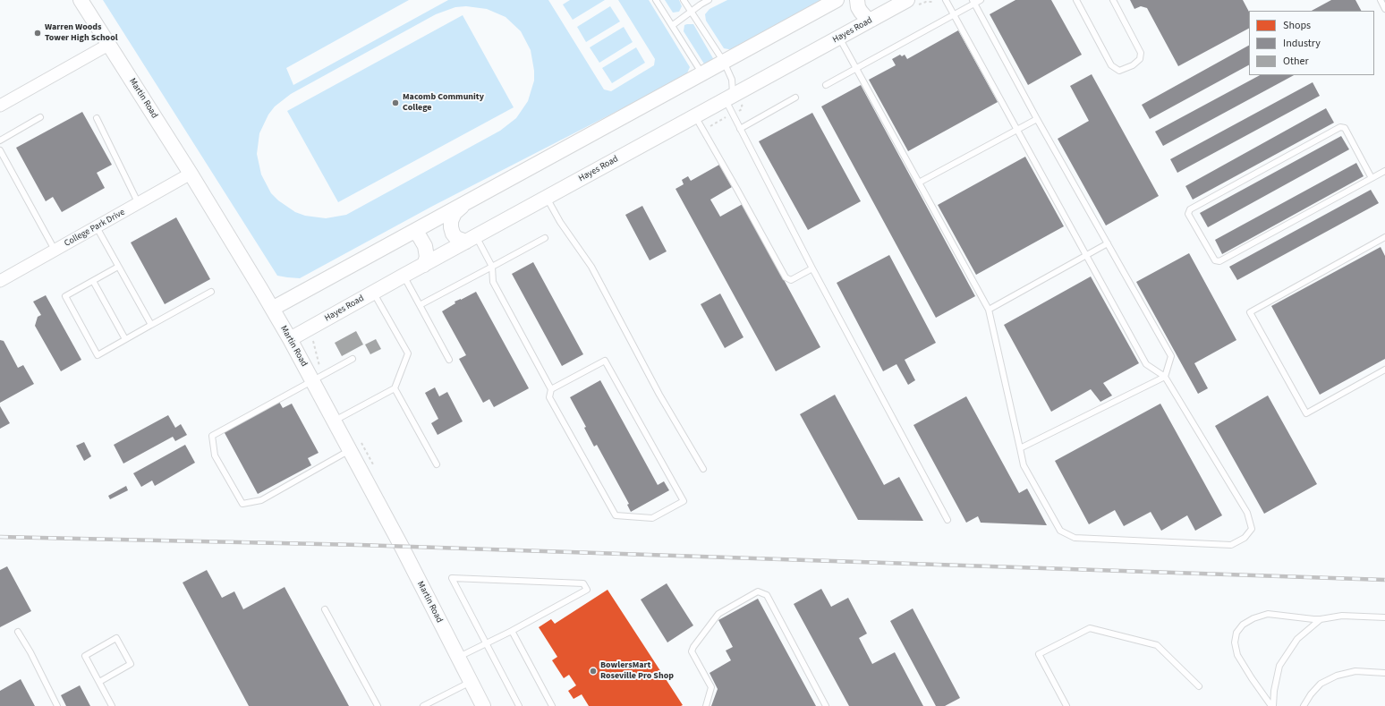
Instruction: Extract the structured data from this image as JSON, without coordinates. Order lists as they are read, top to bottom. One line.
{"streets":{"street":["Hayes Road","Martin Road","College Park Drive"]},"crossings":[["Hayes Road","Martin Road"],["Martin Road","College Park Drive"]],"places":["Warren Woods Tower High School","Macomb Community College","BowlersMart Roseville Pro Shop"],"legend":["Shops","Industry","Other"]}
